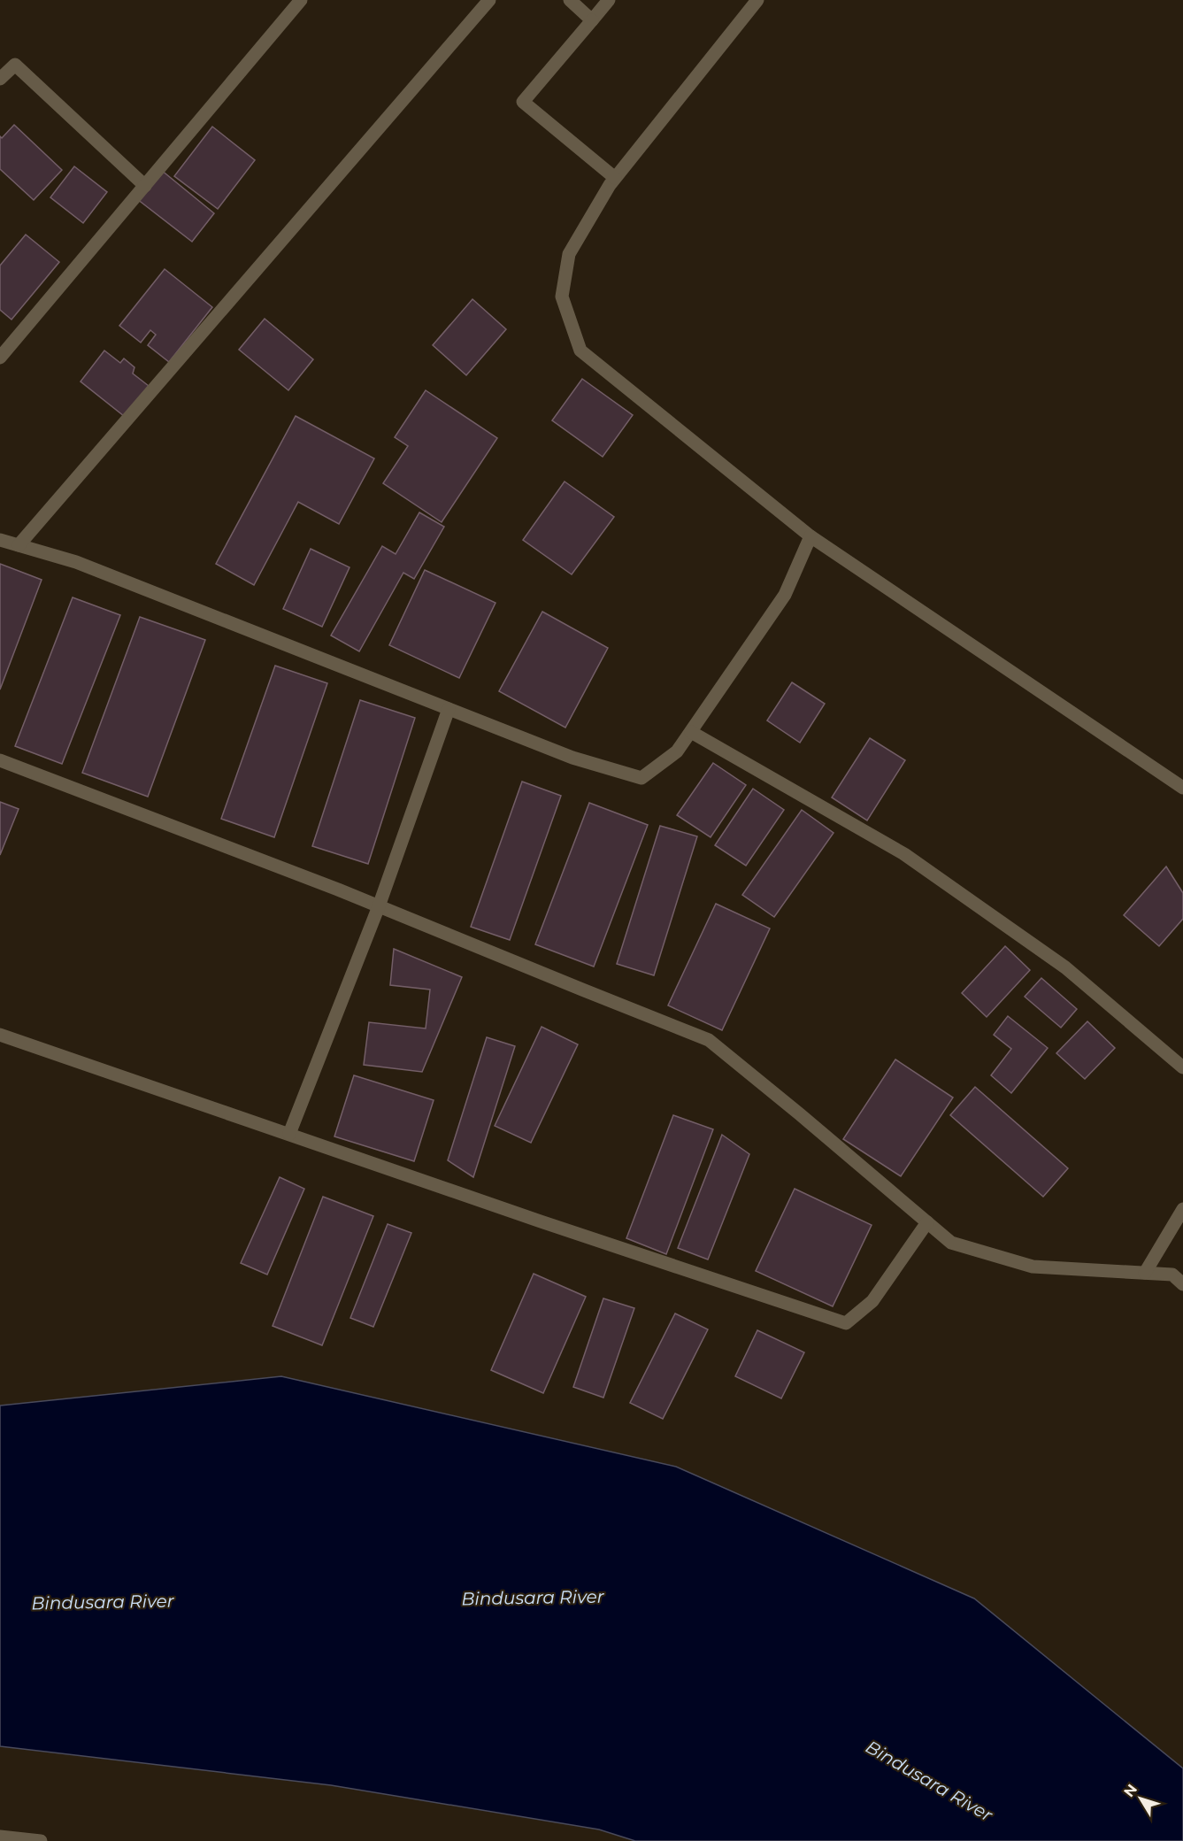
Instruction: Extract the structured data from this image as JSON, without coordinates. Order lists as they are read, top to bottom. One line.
{"water":["Bindusara River"],"north":"top left"}
